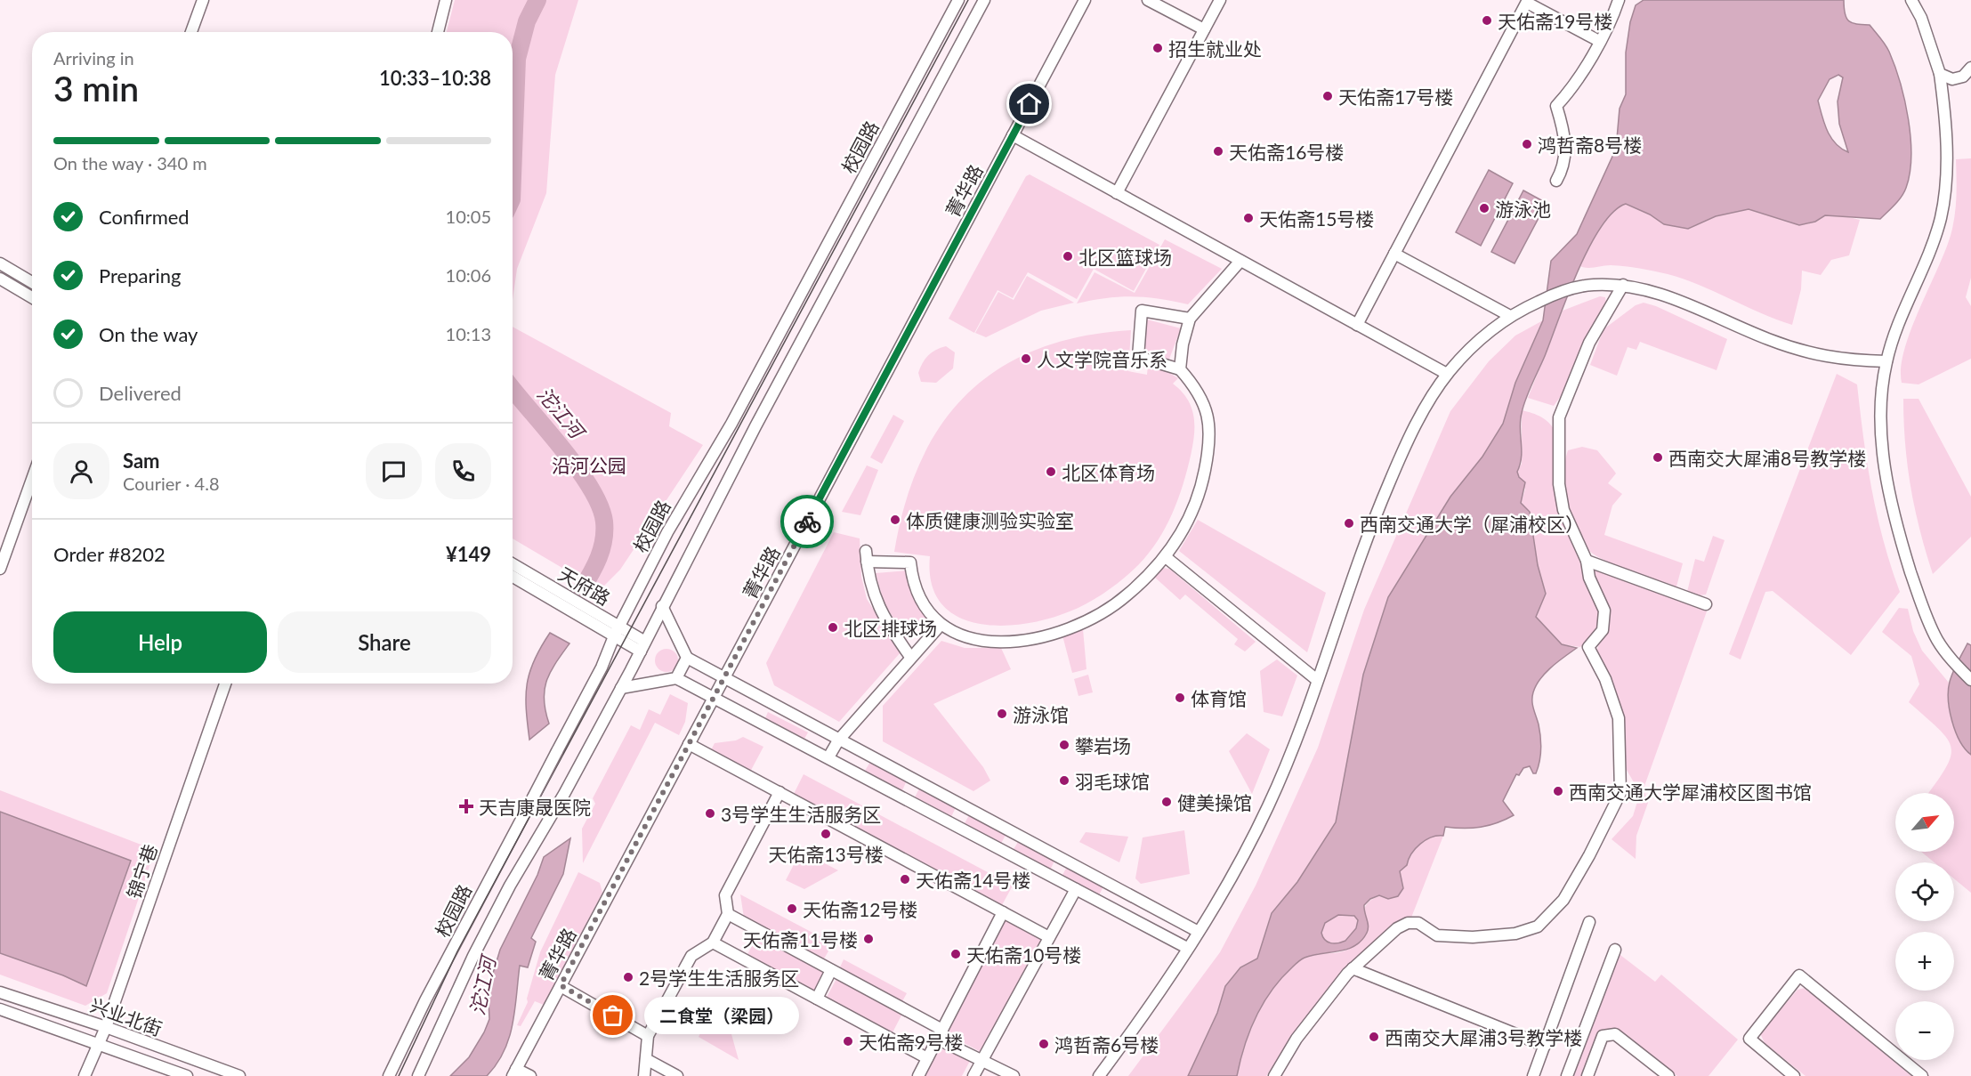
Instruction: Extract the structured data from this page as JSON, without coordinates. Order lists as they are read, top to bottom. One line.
{"streets":{"street":["校园路","菁华路","天府路","锦宁巷","兴业北街"]},"crossings":[["校园路","天府路"],["锦宁巷","兴业北街"]],"water":["沱江河"],"parks":["沿河公园"],"places":{"other":["天佑斋19号楼","招生就业处","天佑斋17号楼","鸿哲斋8号楼","天佑斋16号楼","游泳池","天佑斋15号楼","北区篮球场","人文学院音乐系","西南交大犀浦8号教学楼","北区体育场","体质健康测验实验室","西南交通大学（犀浦校区）","北区排球场","体育馆","游泳馆","攀岩场","羽毛球馆","西南交通大学犀浦校区图书馆","健美操馆","3号学生生活服务区","天佑斋13号楼","天佑斋14号楼","天佑斋12号楼","天佑斋11号楼","天佑斋10号楼","2号学生生活服务区","二食堂（梁园）","西南交大犀浦3号教学楼","天佑斋9号楼","鸿哲斋6号楼"],"health":["天吉康晟医院"]},"north":"top right","page":{"heading":["3 min","Arriving in","10:33–10:38"],"panel":["Sam","Courier · 4.8","Order #8202","¥149"],"bar":"On the way · 340 m","list":[["Confirmed","10:05"],["Preparing","10:06"],["On the way","10:13"],"Delivered"],"buttons":["Help","Share"],"map_buttons":["+","−"],"bubble":"二食堂（梁园）"}}
